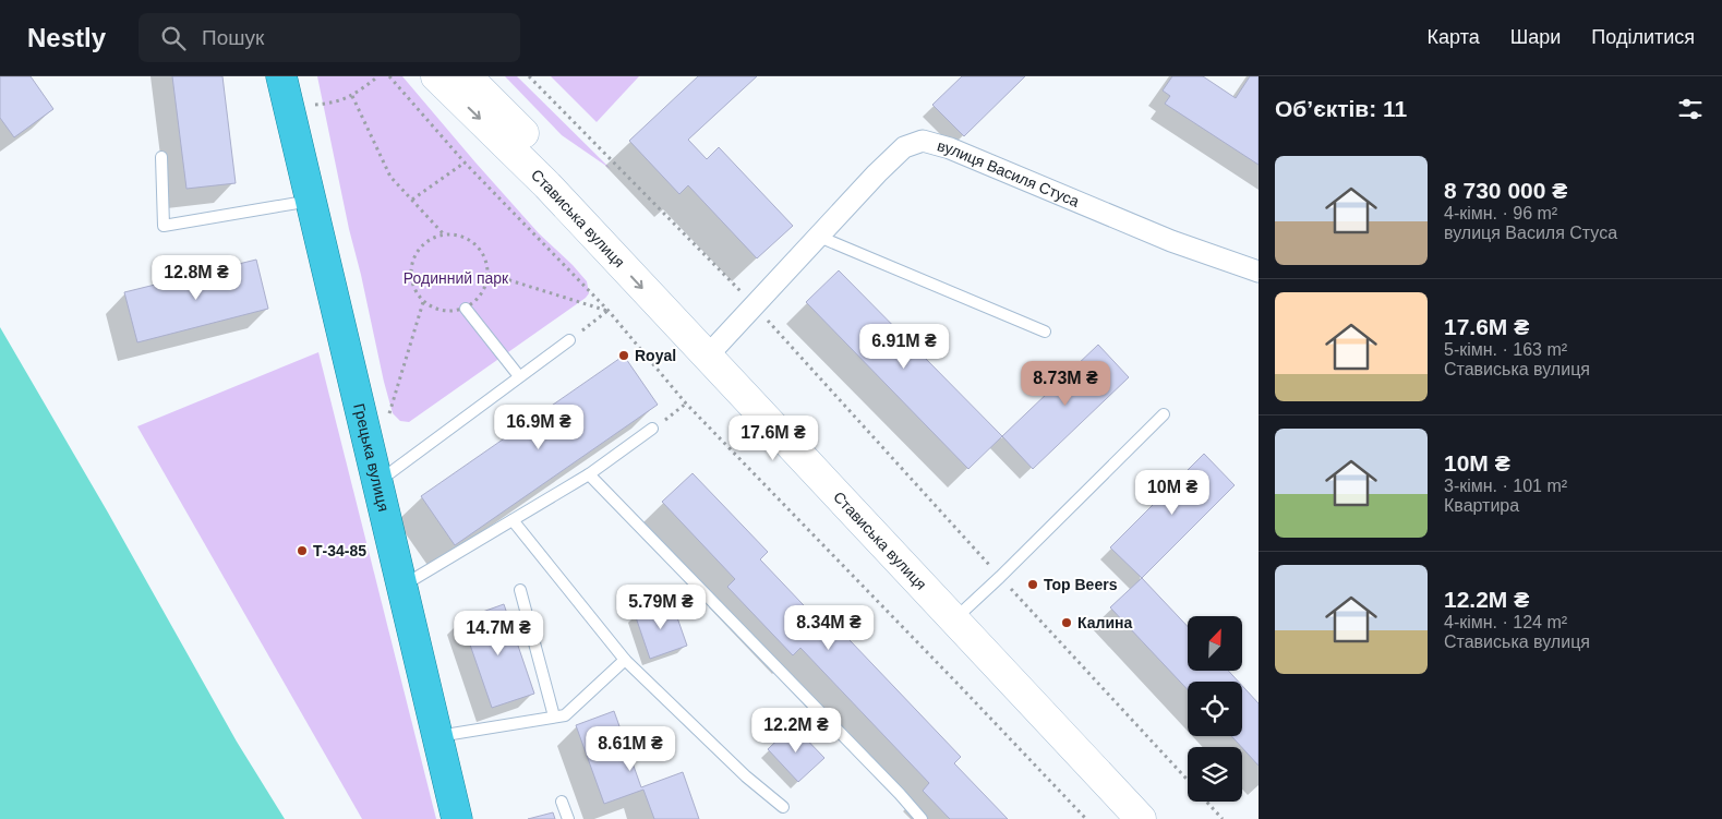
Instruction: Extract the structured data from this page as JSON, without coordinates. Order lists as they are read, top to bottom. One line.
{"streets":{"highway":["Грецька вулиця"],"main road":["Стависька вулиця"],"street":["вулиця Василя Стуса"]},"crossings":[["вулиця Василя Стуса","Стависька вулиця"]],"parks":["Родинний парк"],"places":["Royal","Т-34-85","Top Beers","Калина"],"north":"top right","page":{"header":"Nestly","search":"Пошук","nav":["Карта","Шари","Поділитися"],"heading":"Об’єктів: 11","list":[{"name":"8 730 000 ₴","note":"4-кімн. · 96 m² · вулиця Василя Стуса"},{"name":"17.6M ₴","note":"5-кімн. · 163 m² · Стависька вулиця"},{"name":"10M ₴","note":"3-кімн. · 101 m² · Квартира"},{"name":"12.2M ₴","note":"4-кімн. · 124 m² · Стависька вулиця"}],"price":["12.8M ₴","6.91M ₴","8.73M ₴","16.9M ₴","17.6M ₴","10M ₴","5.79M ₴","8.34M ₴","14.7M ₴","12.2M ₴","8.61M ₴"]}}
